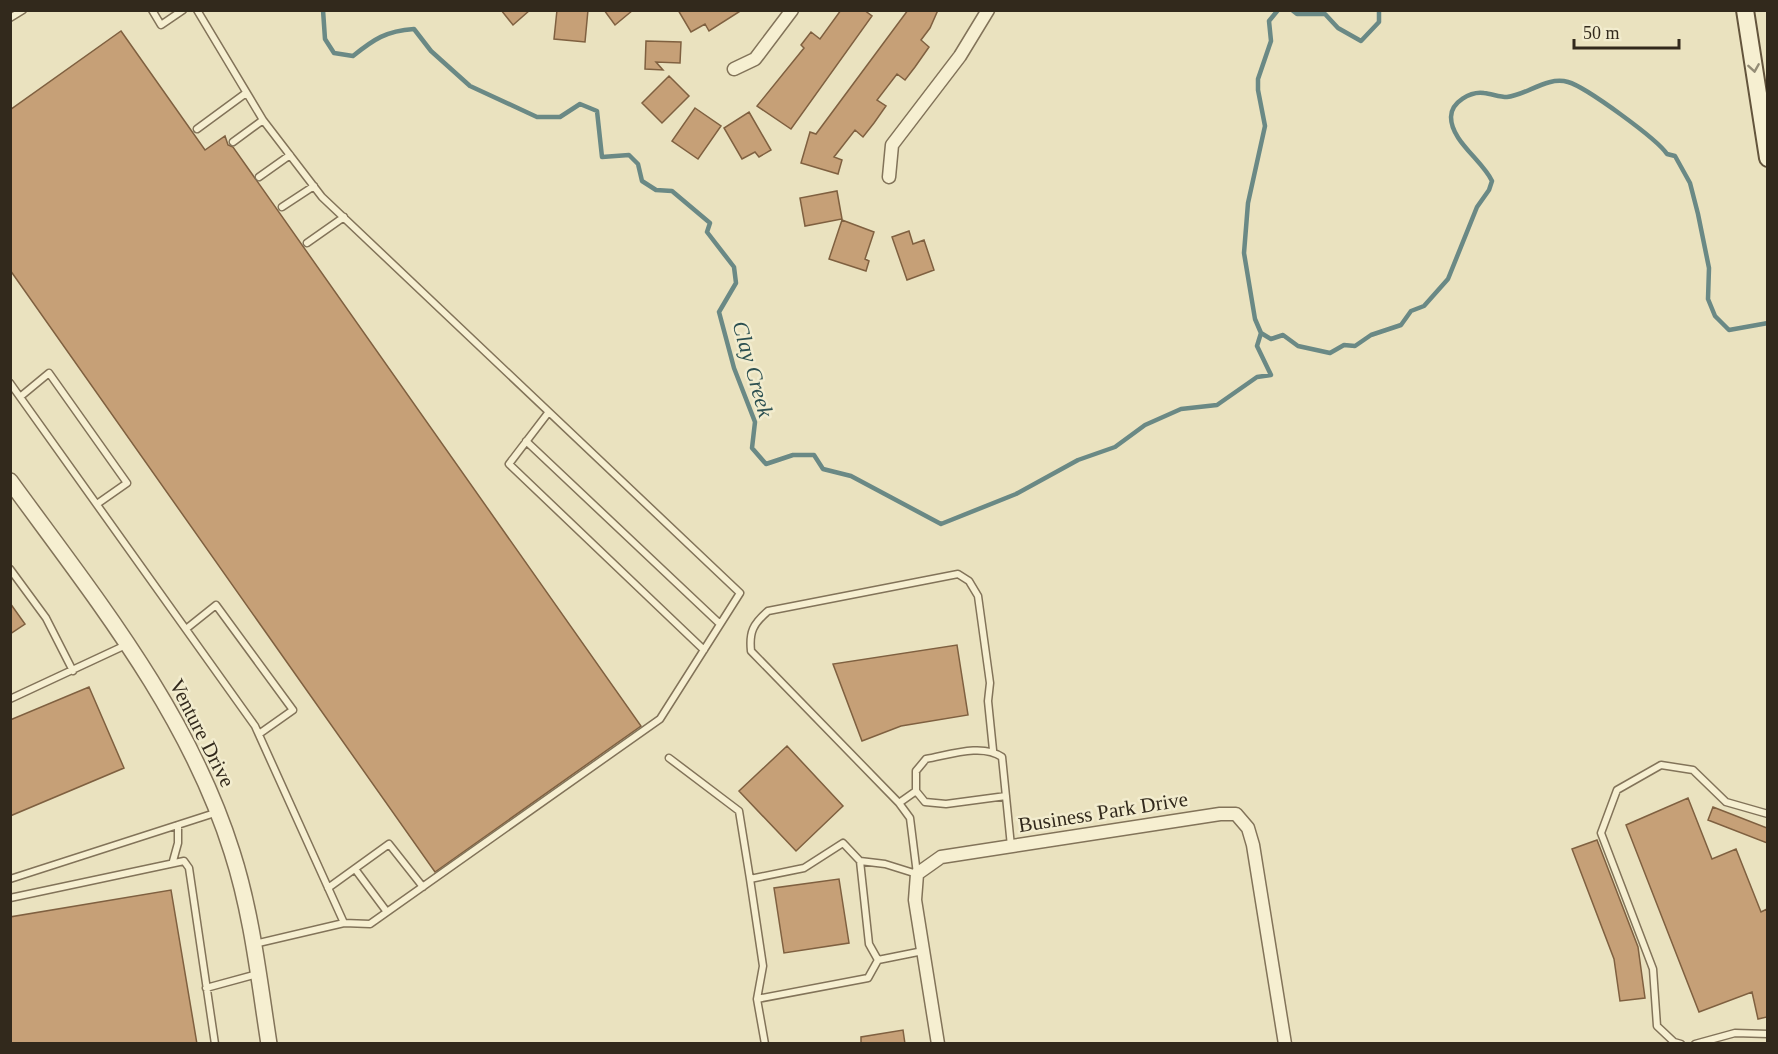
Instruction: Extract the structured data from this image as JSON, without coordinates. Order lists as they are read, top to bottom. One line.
{"streets":{"street":["Venture Drive","Business Park Drive"]},"water":["Clay Creek"],"scale_bar":"50 m"}
